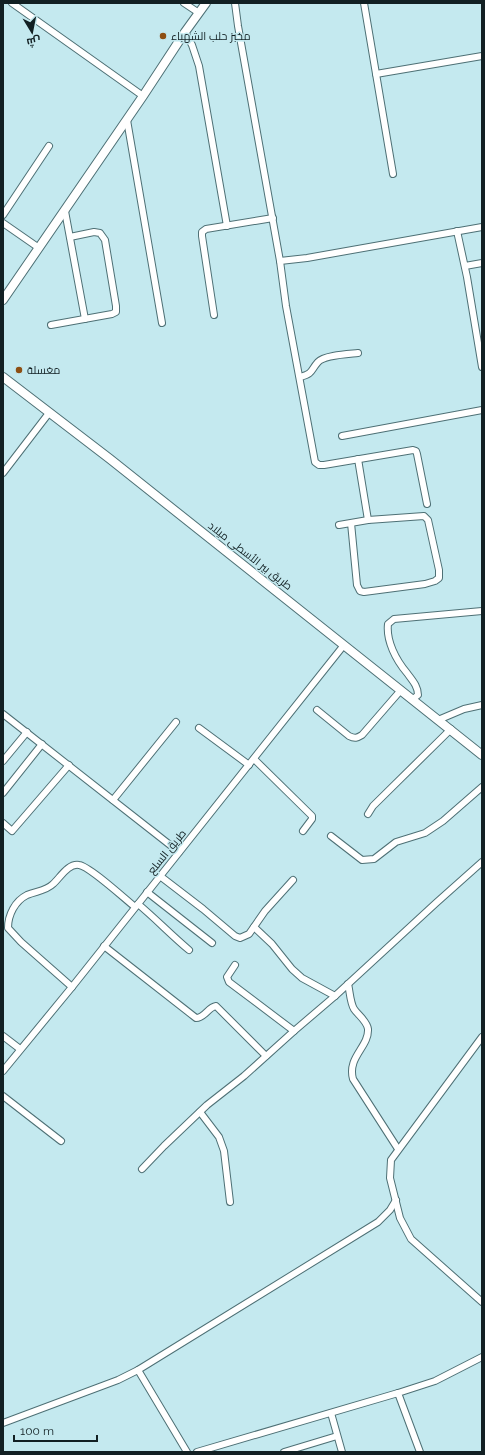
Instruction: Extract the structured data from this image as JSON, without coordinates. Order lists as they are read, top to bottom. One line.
{"streets":{"main road":["طريق بير الأسطى ميلاد"],"street":["طريق السلع"]},"crossings":[["طريق بير الأسطى ميلاد","طريق السلع"]],"places":["مخبز حلب الشهباء","مغسلة"],"scale_bar":"100 m","north":"bottom"}
